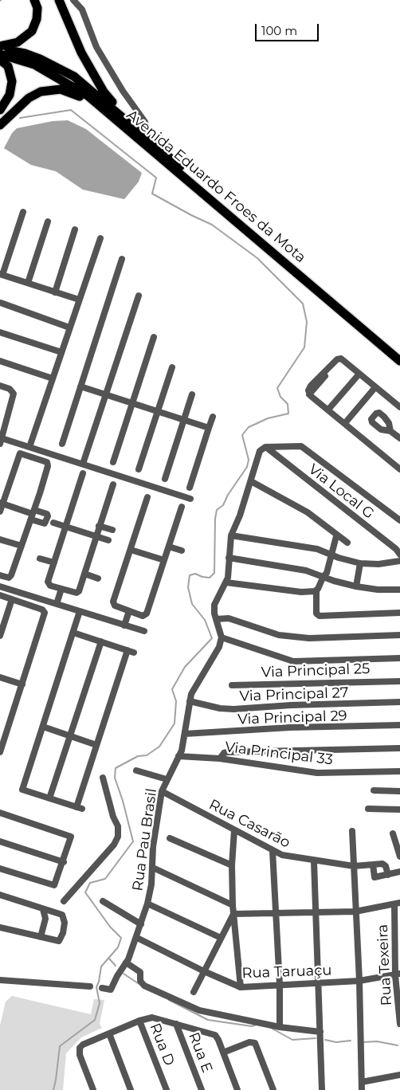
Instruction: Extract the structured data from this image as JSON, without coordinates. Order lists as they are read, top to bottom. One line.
{"streets":{"highway":["Avenida Eduardo Froes da Mota"],"street":["Via Local G","Via Principal 25","Via Principal 27","Via Principal 29","Via Principal 33","Rua Casarão","Rua Pau Brasil","Rua Texeira","Rua Taruaçu","Rua D","Rua E"]},"crossings":[["Via Principal 27","Rua Pau Brasil"],["Via Principal 29","Rua Pau Brasil"],["Via Principal 33","Rua Pau Brasil"],["Rua Casarão","Rua Pau Brasil"],["Rua Pau Brasil","Rua Taruaçu"],["Rua Texeira","Rua Taruaçu"]],"scale_bar":"100 m"}
